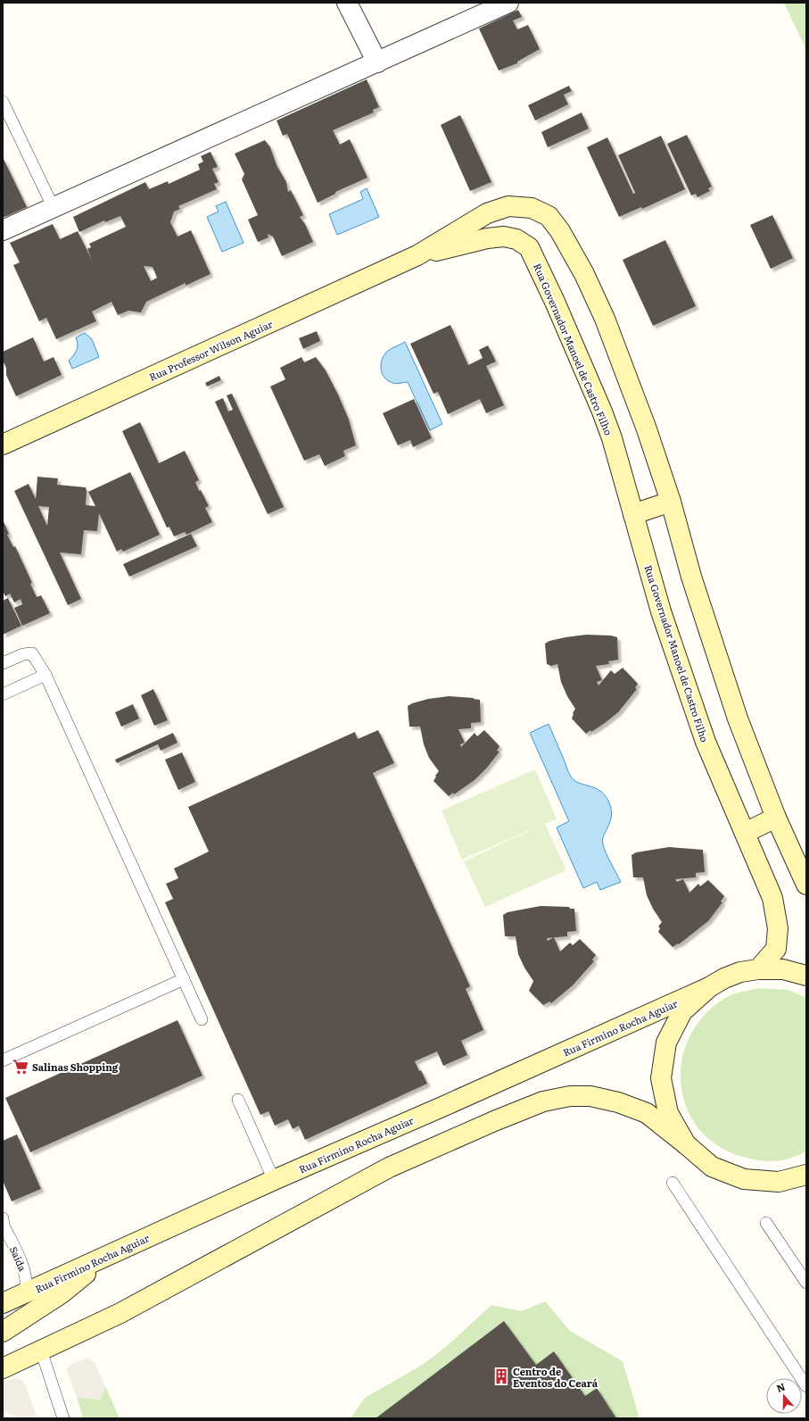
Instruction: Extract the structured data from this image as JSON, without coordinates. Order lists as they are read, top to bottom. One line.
{"streets":{"street":["Rua Governador Manoel de Castro Filho","Rua Professor Wilson Aguiar","Rua Firmino Rocha Aguiar"],"lane":["Saída"]},"crossings":[["Rua Governador Manoel de Castro Filho","Rua Professor Wilson Aguiar"],["Rua Firmino Rocha Aguiar","Saída"]],"places":{"supermarket":["Salinas Shopping"],"building":["Centro de Eventos do Ceará"]},"north":"top"}
